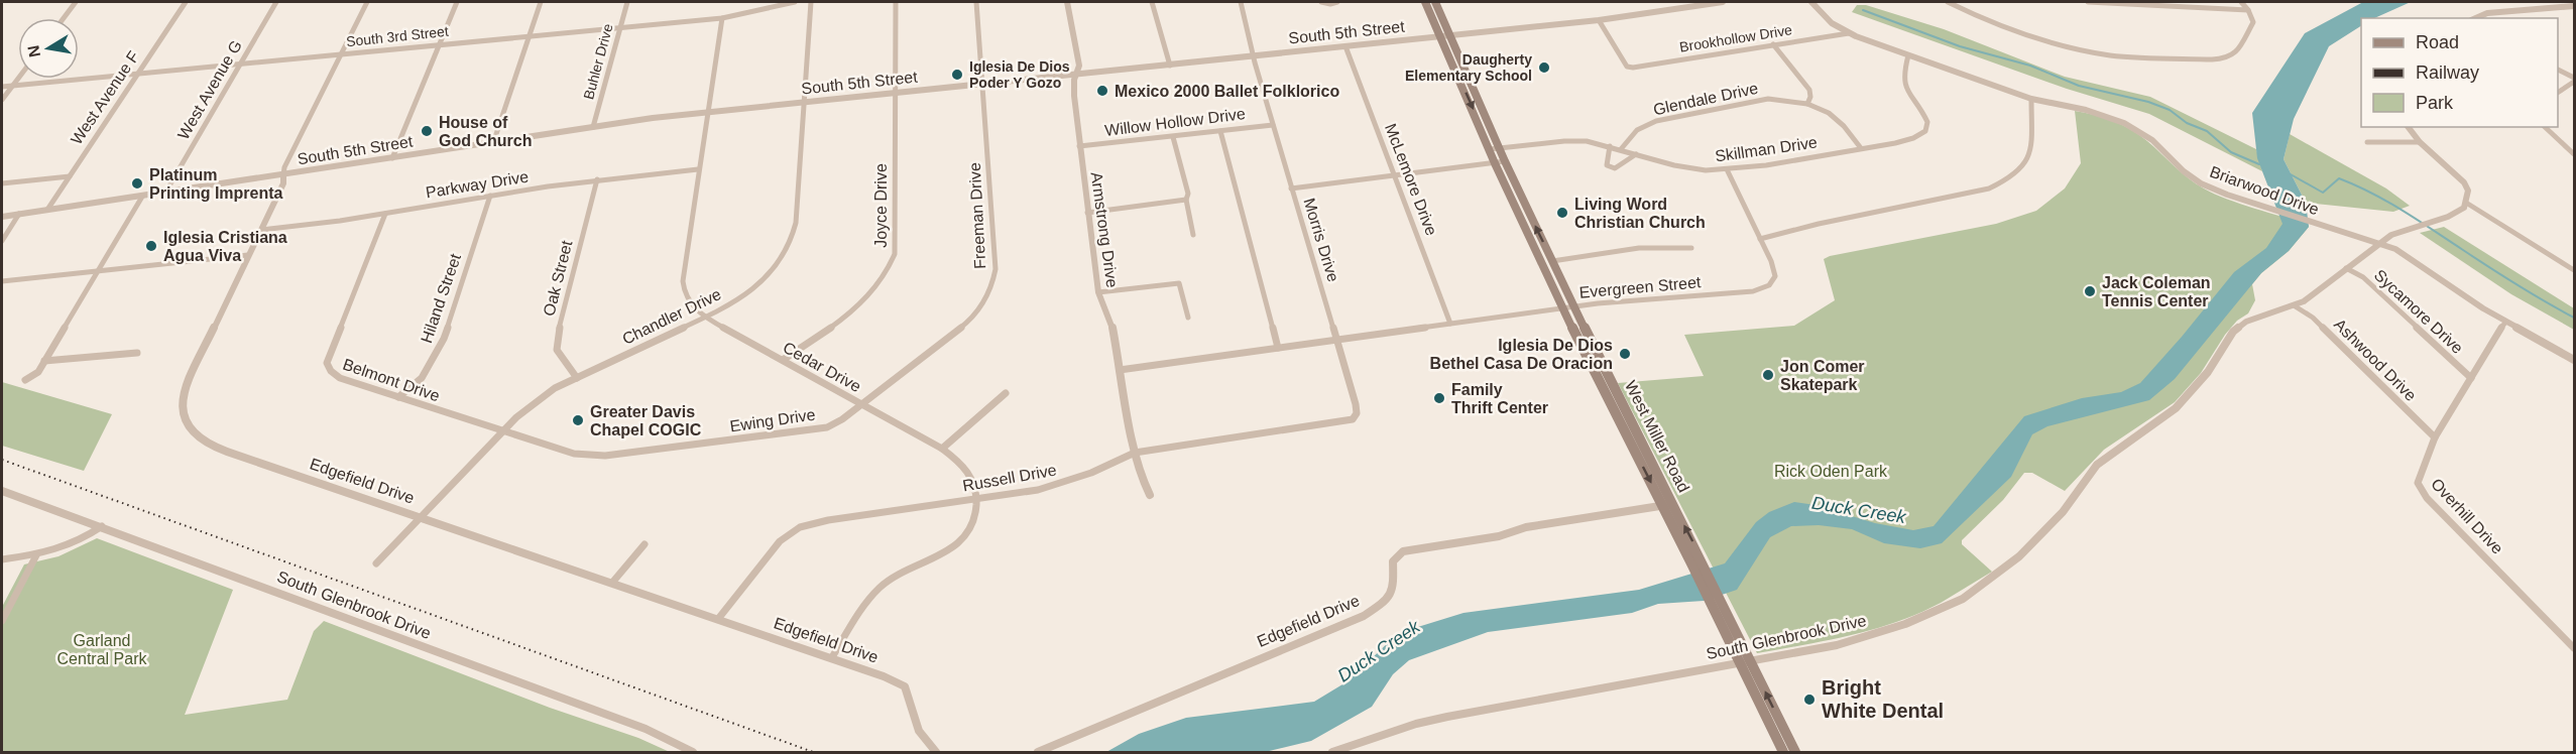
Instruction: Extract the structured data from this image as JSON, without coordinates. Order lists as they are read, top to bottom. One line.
{"streets":{"main road":["West Miller Road"],"street":["South 5th Street","South 3rd Street","Brookhollow Drive","Buhler Drive","West Avenue G","West Avenue F","Glendale Drive","Willow Hollow Drive","Skillman Drive","McLemore Drive","Parkway Drive","Briarwood Drive","Joyce Drive","Freeman Drive","Armstrong Drive","Morris Drive","Oak Street","Evergreen Street","Hiland Street","Sycamore Drive","Chandler Drive","Ashwood Drive","Cedar Drive","Belmont Drive","Ewing Drive","Russell Drive","Edgefield Drive","Overhill Drive","South Glenbrook Drive"]},"crossings":[["South 5th Street","Brookhollow Drive"],["South 5th Street","Buhler Drive"],["South 5th Street","West Avenue G"],["South 5th Street","West Avenue F"],["South 5th Street","McLemore Drive"],["South 5th Street","Joyce Drive"],["South 5th Street","Freeman Drive"],["South 5th Street","Armstrong Drive"],["South 5th Street","Morris Drive"],["South 5th Street","Chandler Drive"],["South 5th Street","Cedar Drive"],["South 5th Street","West Miller Road"],["South 5th Street","Edgefield Drive"],["South 3rd Street","Buhler Drive"],["South 3rd Street","West Avenue G"],["South 3rd Street","West Avenue F"],["South 3rd Street","Cedar Drive"],["South 3rd Street","Edgefield Drive"],["Brookhollow Drive","Briarwood Drive"],["Glendale Drive","Skillman Drive"],["Willow Hollow Drive","Armstrong Drive"],["Willow Hollow Drive","Morris Drive"],["Skillman Drive","Briarwood Drive"],["Skillman Drive","West Miller Road"],["McLemore Drive","Evergreen Street"],["Parkway Drive","Oak Street"],["Parkway Drive","Hiland Street"],["Parkway Drive","Cedar Drive"],["Parkway Drive","Belmont Drive"],["Parkway Drive","Edgefield Drive"],["Briarwood Drive","Overhill Drive"],["Briarwood Drive","South Glenbrook Drive"],["Joyce Drive","Cedar Drive"],["Freeman Drive","Cedar Drive"],["Freeman Drive","Ewing Drive"],["Armstrong Drive","Evergreen Street"],["Armstrong Drive","Russell Drive"],["Morris Drive","Evergreen Street"],["Morris Drive","Russell Drive"],["Oak Street","Chandler Drive"],["Evergreen Street","West Miller Road"],["Hiland Street","Belmont Drive"],["Sycamore Drive","Overhill Drive"],["Sycamore Drive","South Glenbrook Drive"],["Chandler Drive","Cedar Drive"],["Chandler Drive","Belmont Drive"],["Chandler Drive","Ewing Drive"],["Chandler Drive","Edgefield Drive"],["Ashwood Drive","Overhill Drive"],["Ashwood Drive","South Glenbrook Drive"],["Cedar Drive","Ewing Drive"],["Cedar Drive","Russell Drive"],["Cedar Drive","Edgefield Drive"],["Belmont Drive","Ewing Drive"],["West Miller Road","Edgefield Drive"],["West Miller Road","South Glenbrook Drive"],["Russell Drive","Edgefield Drive"]],"water":["Duck Creek"],"parks":["Rick Oden Park","Garland Central Park"],"places":["Daugherty Elementary School","Iglesia De Dios Poder Y Gozo","Mexico 2000 Ballet Folklorico","House of God Church","Platinum Printing Imprenta","Living Word Christian Church","Iglesia Cristiana Agua Viva","Jack Coleman Tennis Center","Iglesia De Dios Bethel Casa De Oracion","Jon Comer Skatepark","Family Thrift Center","Greater Davis Chapel COGIC","Bright White Dental"],"legend":["Road","Railway","Park"],"north":"left"}
